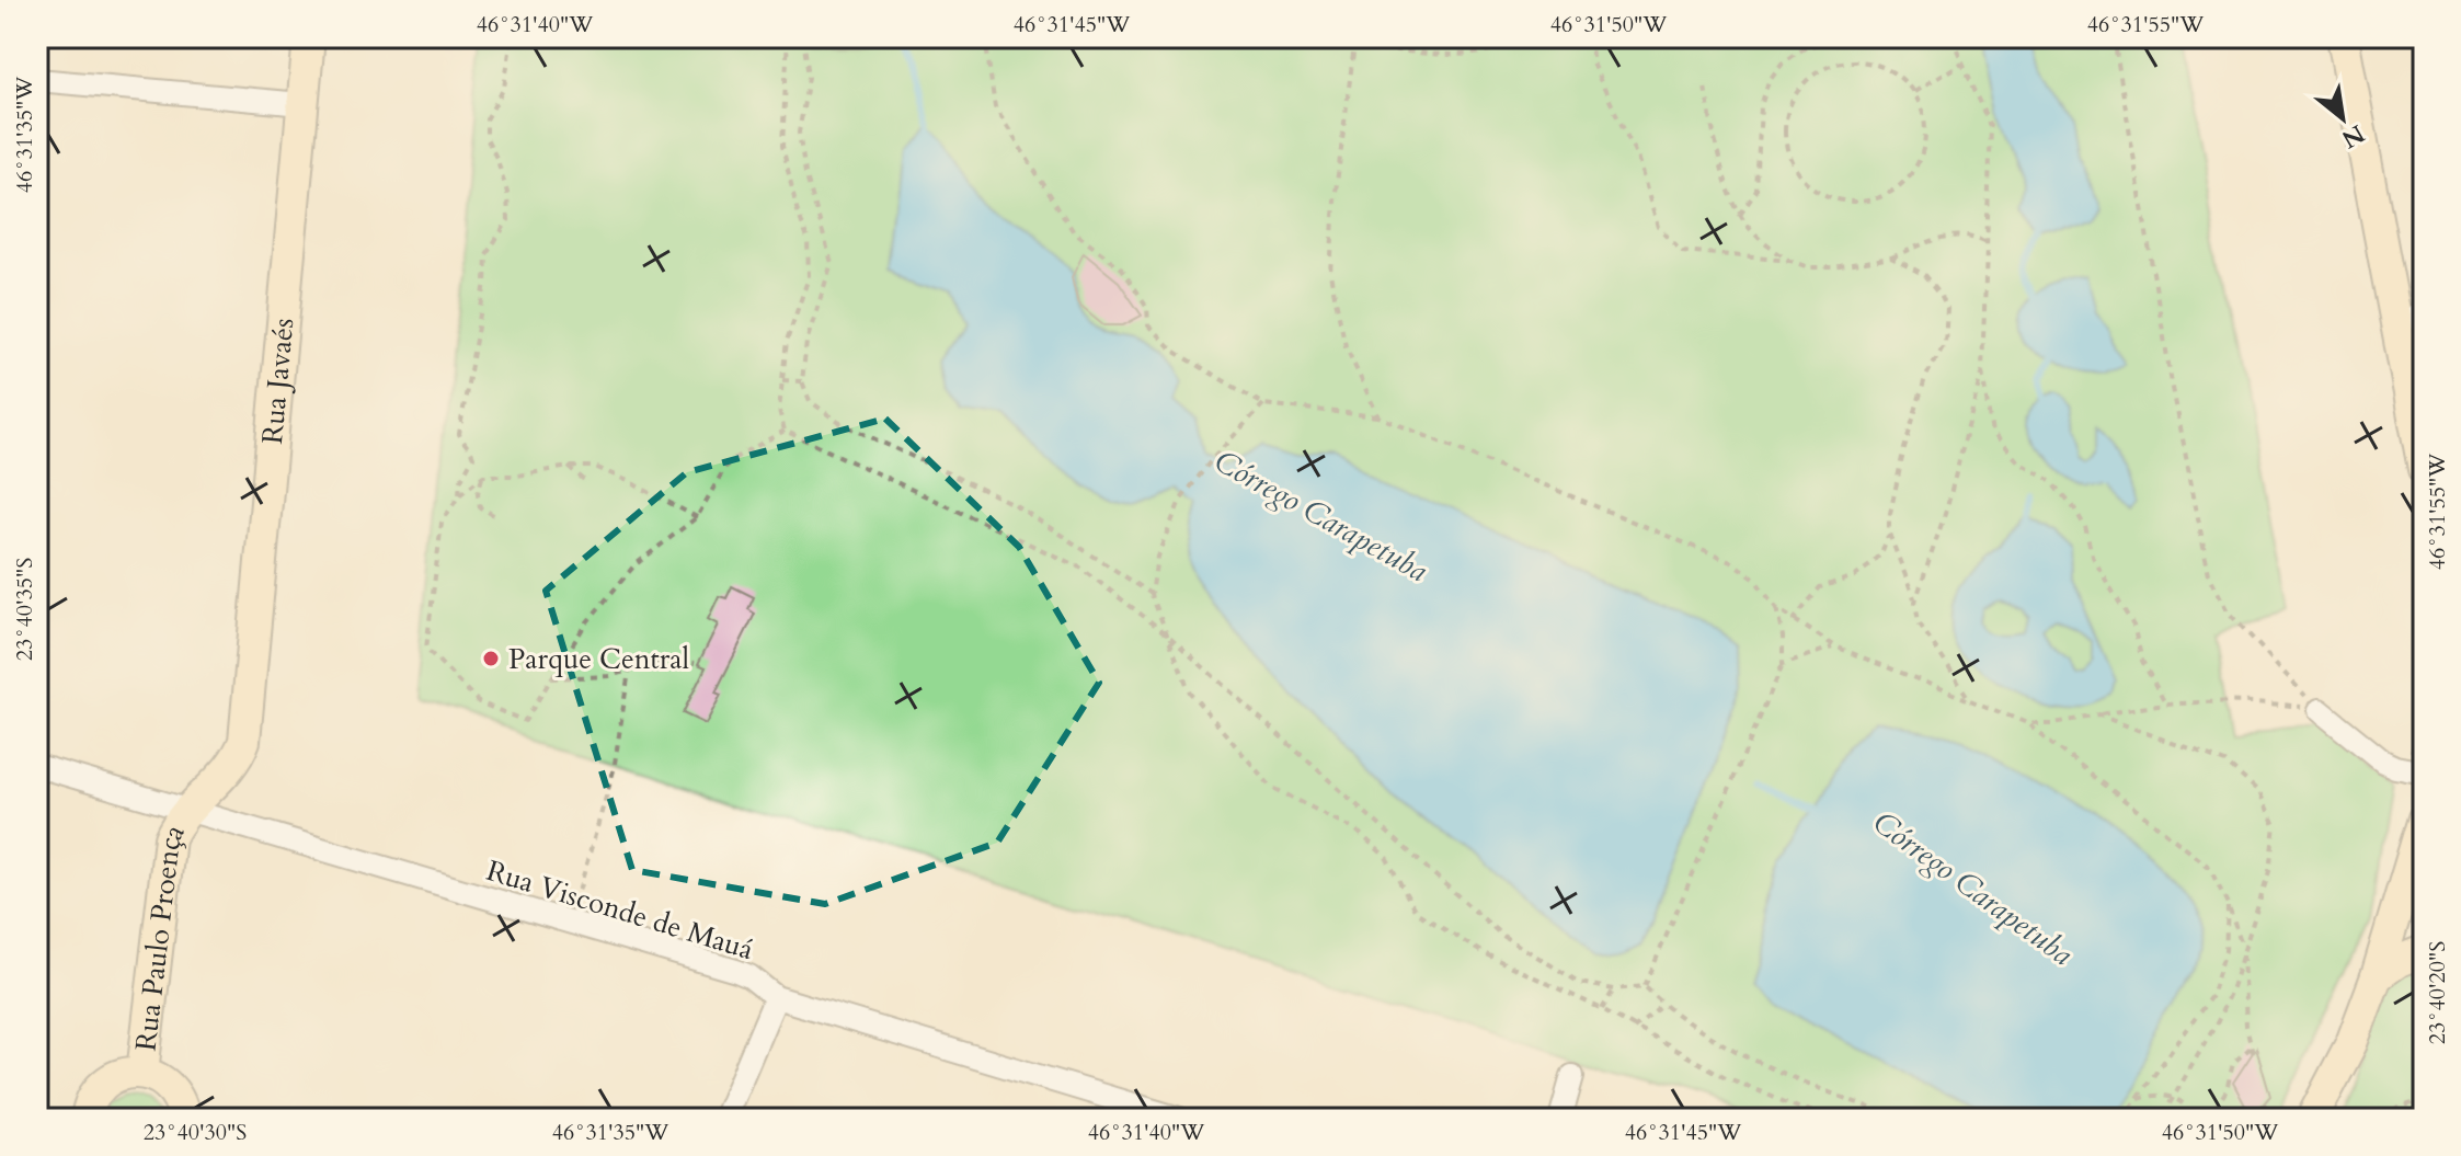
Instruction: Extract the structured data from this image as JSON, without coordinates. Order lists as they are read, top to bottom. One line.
{"streets":{"street":["Rua Javaés","Rua Visconde de Mauá","Rua Paulo Proença"]},"crossings":[["Rua Javaés","Rua Visconde de Mauá"],["Rua Javaés","Rua Paulo Proença"],["Rua Visconde de Mauá","Rua Paulo Proença"]],"water":["Córrego Carapetuba"],"places":["Parque Central"],"north":"bottom right","coordinates":["46°31'40\"W","46°31'45\"W","46°31'50\"W","46°31'55\"W","46°31'35\"W","23°40'35\"S","23°40'20\"S","23°40'30\"S"]}
